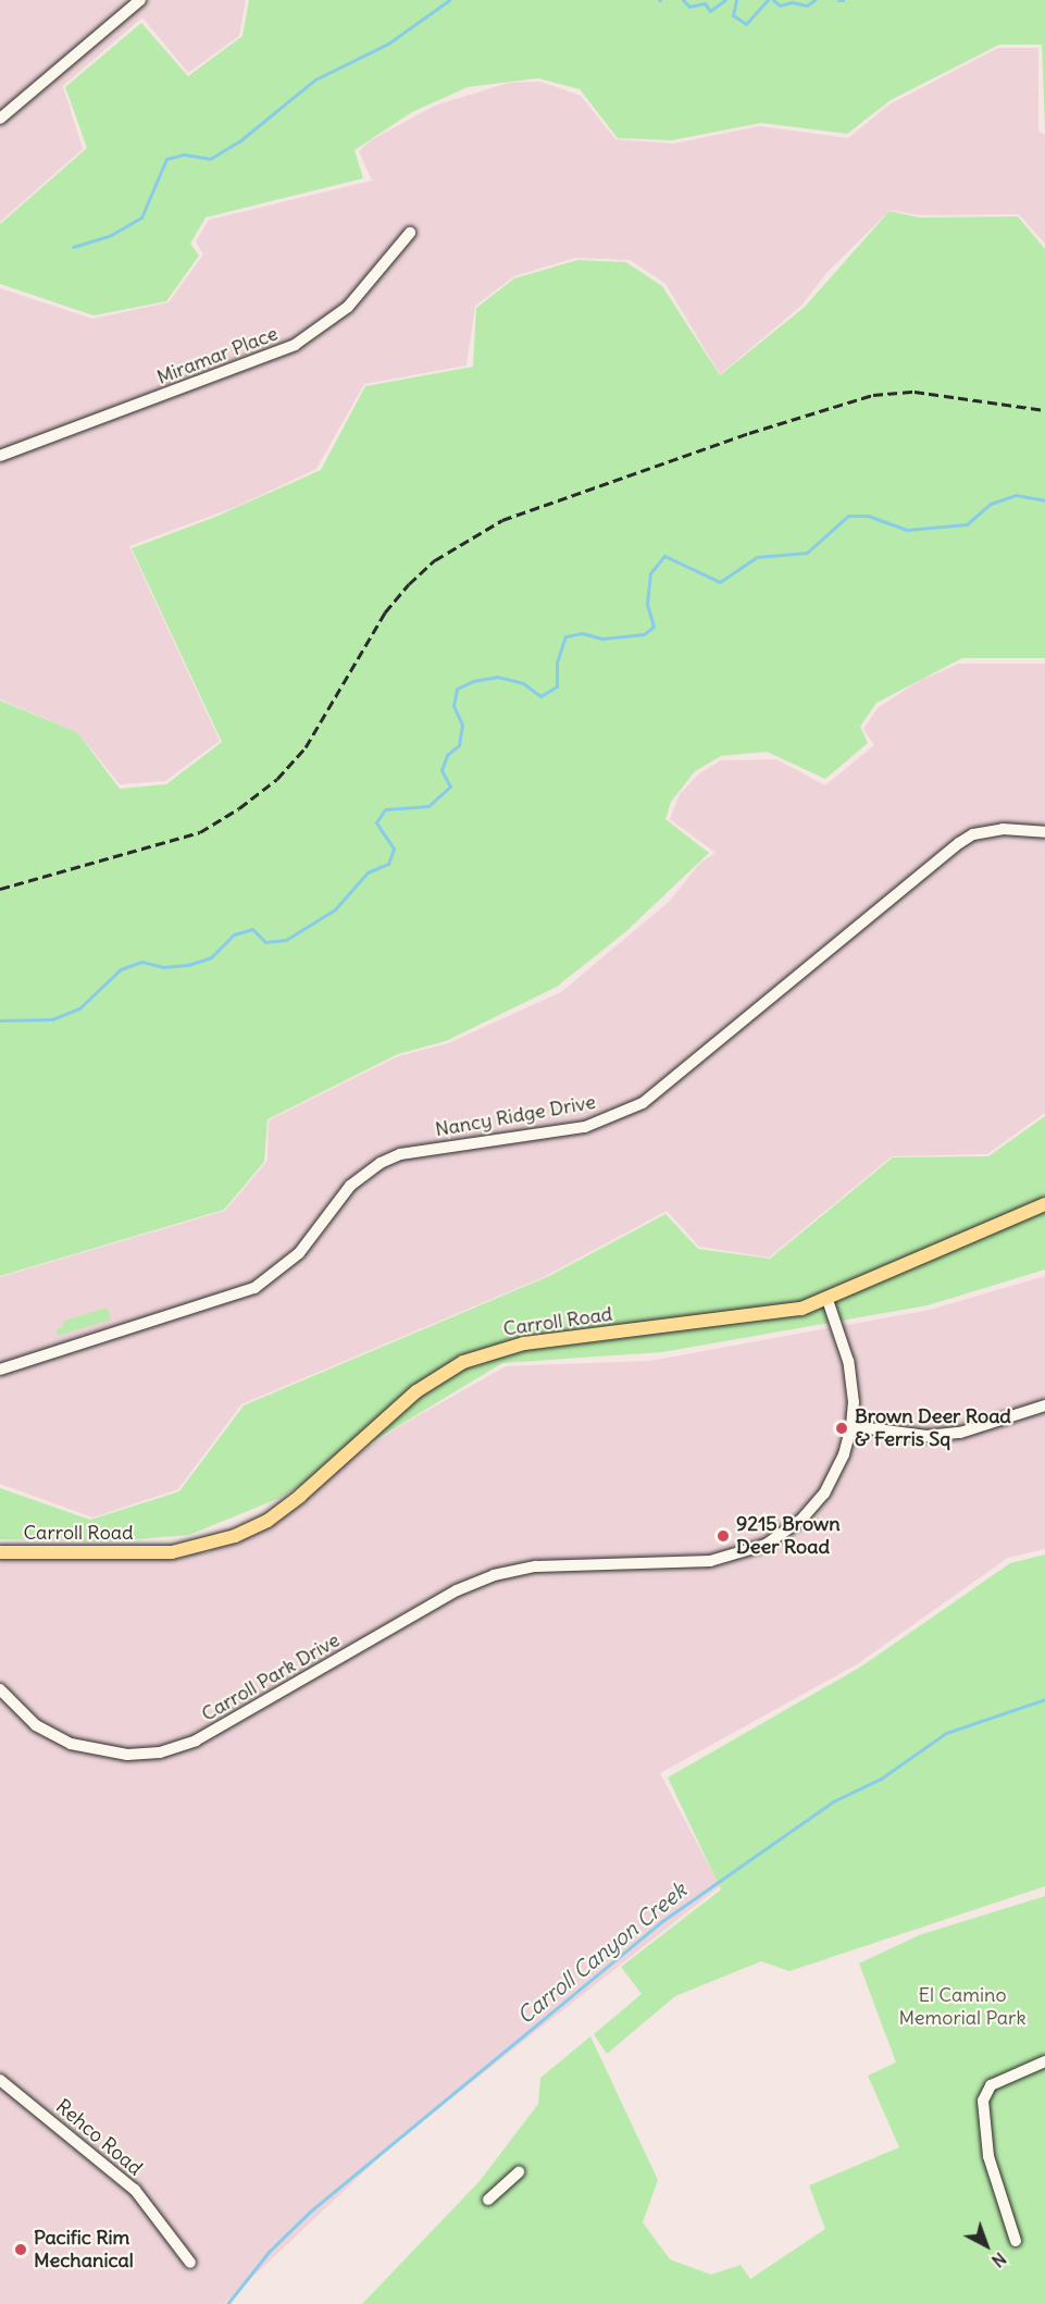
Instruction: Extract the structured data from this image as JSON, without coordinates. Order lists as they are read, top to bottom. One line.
{"streets":{"main road":["Carroll Road"],"street":["Miramar Place","Nancy Ridge Drive","Carroll Park Drive","Rehco Road"]},"crossings":[["Carroll Road","Carroll Park Drive"]],"water":["Carroll Canyon Creek"],"parks":["El Camino Memorial Park"],"places":["Brown Deer Road & Ferris Sq","9215 Brown Deer Road","Pacific Rim Mechanical"],"north":"bottom right"}
